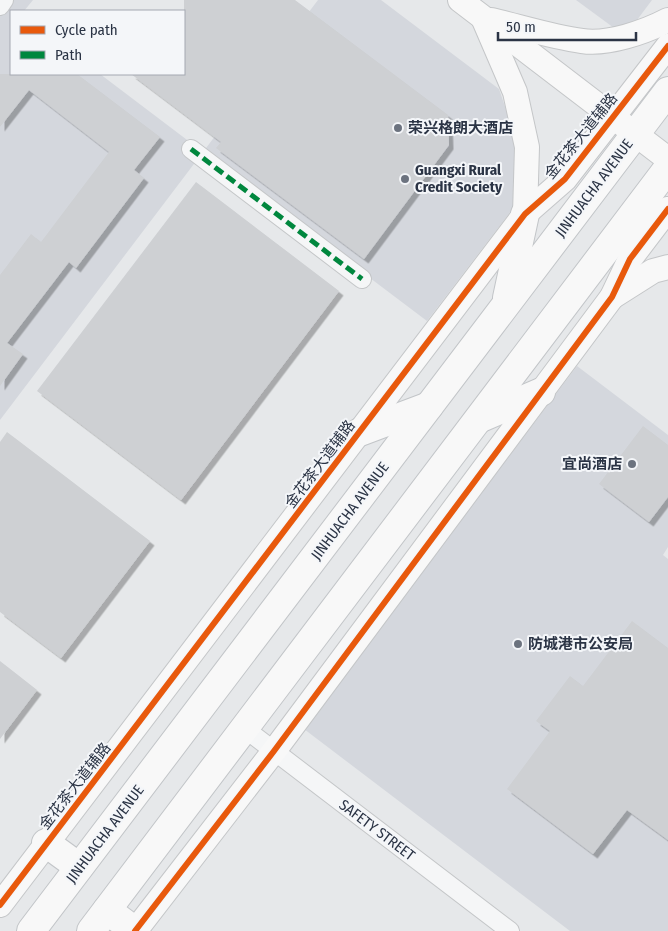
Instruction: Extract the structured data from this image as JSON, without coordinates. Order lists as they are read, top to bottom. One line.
{"streets":{"main road":["JINHUACHA AVENUE"],"street":["金花茶大道辅路","SAFETY STREET"]},"places":["荣兴格朗大酒店","Guangxi Rural Credit Society","宜尚酒店","防城港市公安局"],"legend":["Cycle path","Path"],"scale_bar":"50 m"}
